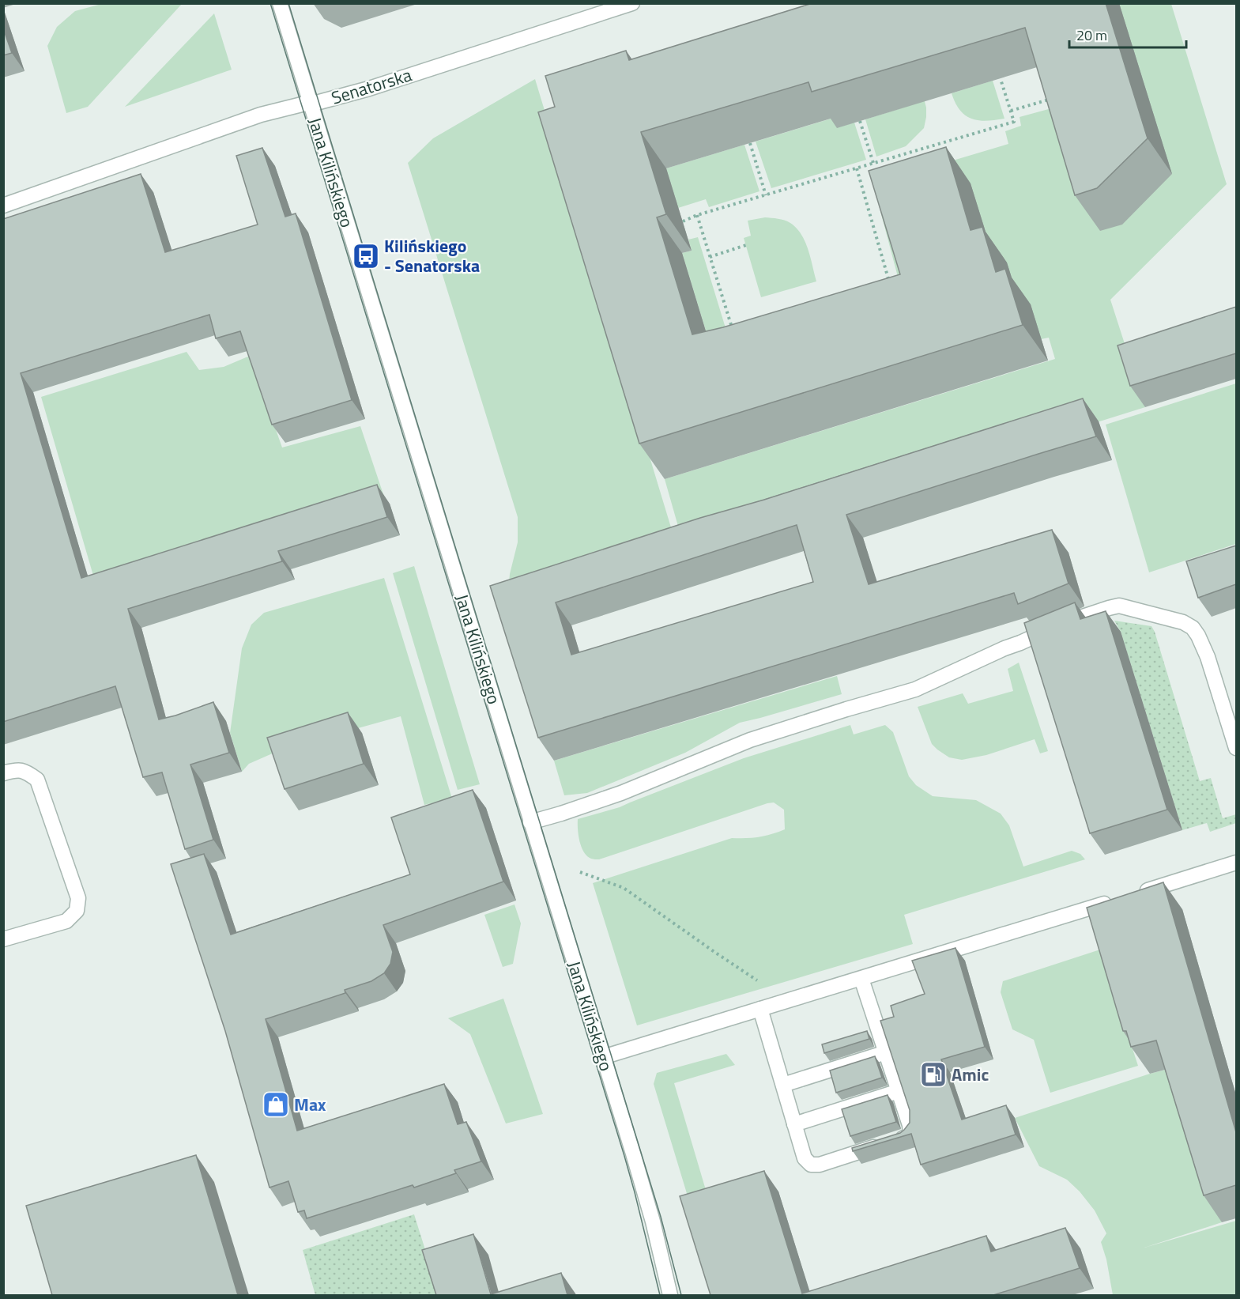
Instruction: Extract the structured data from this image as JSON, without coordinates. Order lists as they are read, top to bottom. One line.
{"streets":{"street":["Senatorska","Jana Kilińskiego"]},"crossings":[["Senatorska","Jana Kilińskiego"]],"places":{"bus stop":["Kilińskiego - Senatorska"],"fuel station":["Amic"],"shop":["Max"]},"scale_bar":"20 m"}
